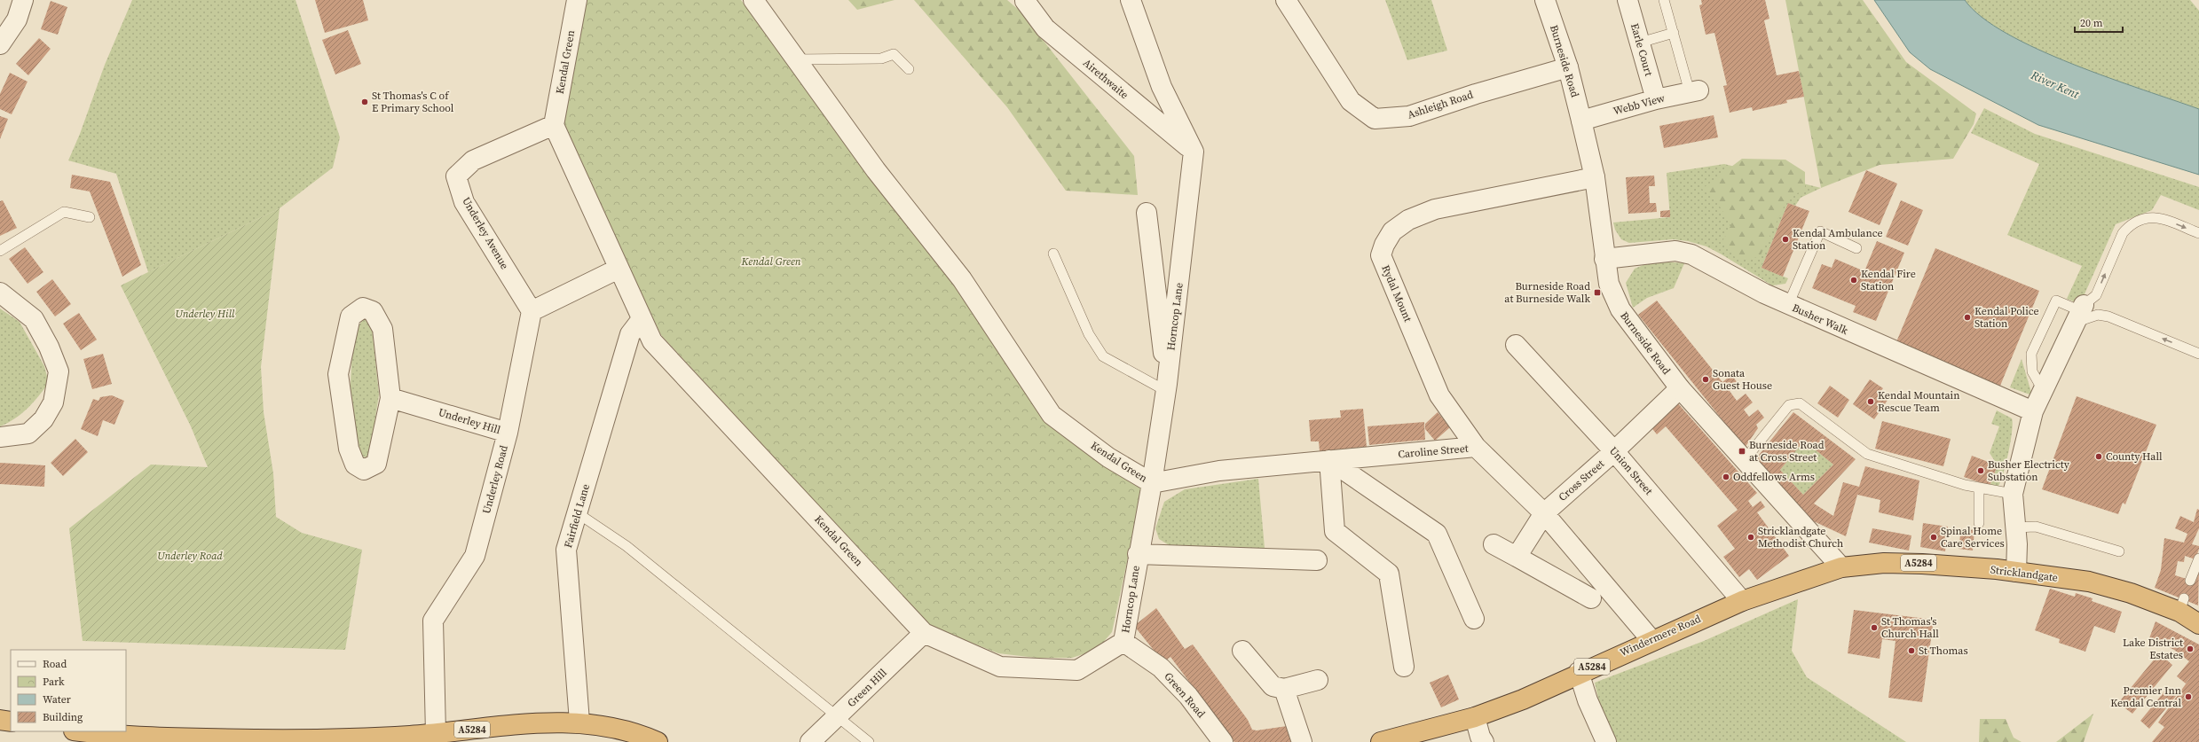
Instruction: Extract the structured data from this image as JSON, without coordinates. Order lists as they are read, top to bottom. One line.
{"streets":{"highway":["A5284","Stricklandgate","Windermere Road"],"street":["Earle Court","Burneside Road","Kendal Green","Airethwaite","Ashleigh Road","Webb View","Underley Avenue","Rydal Mount","Horncop Lane","Busher Walk","Underley Hill","Caroline Street","Union Street","Underley Road","Cross Street","Fairfield Lane","Green Hill","Green Road"]},"crossings":[["Earle Court","Webb View"],["Burneside Road","Ashleigh Road"],["Burneside Road","Webb View"],["Burneside Road","Rydal Mount"],["Burneside Road","Busher Walk"],["Burneside Road","Cross Street"],["Burneside Road","Stricklandgate"],["Burneside Road","Windermere Road"],["Kendal Green","Underley Avenue"],["Kendal Green","Horncop Lane"],["Kendal Green","Caroline Street"],["Kendal Green","Fairfield Lane"],["Kendal Green","Green Hill"],["Kendal Green","Green Road"],["Airethwaite","Horncop Lane"],["Underley Avenue","Underley Road"],["Rydal Mount","Caroline Street"],["Horncop Lane","Caroline Street"],["Horncop Lane","Green Road"],["Underley Hill","Underley Road"],["Caroline Street","Cross Street"],["Caroline Street","Windermere Road"],["Union Street","Cross Street"],["Union Street","Windermere Road"],["Underley Road","A5284"],["Fairfield Lane","A5284"],["Stricklandgate","Windermere Road"]],"water":["River Kent"],"parks":["Kendal Green","Underley Hill","Underley Road"],"places":{"other":["St Thomas's C of E Primary School","Kendal Ambulance Station","Kendal Fire Station","Kendal Police Station","Sonata Guest House","Kendal Mountain Rescue Team","County Hall","Busher Electricty Substation","Oddfellows Arms","Stricklandgate Methodist Church","Spinal Home Care Services","St Thomas's Church Hall","Lake District Estates","St Thomas","Premier Inn Kendal Central"],"transit":["Burneside Road at Burneside Walk","Burneside Road at Cross Street"]},"legend":["Road","Park","Water","Building"],"scale_bar":"20 m"}
